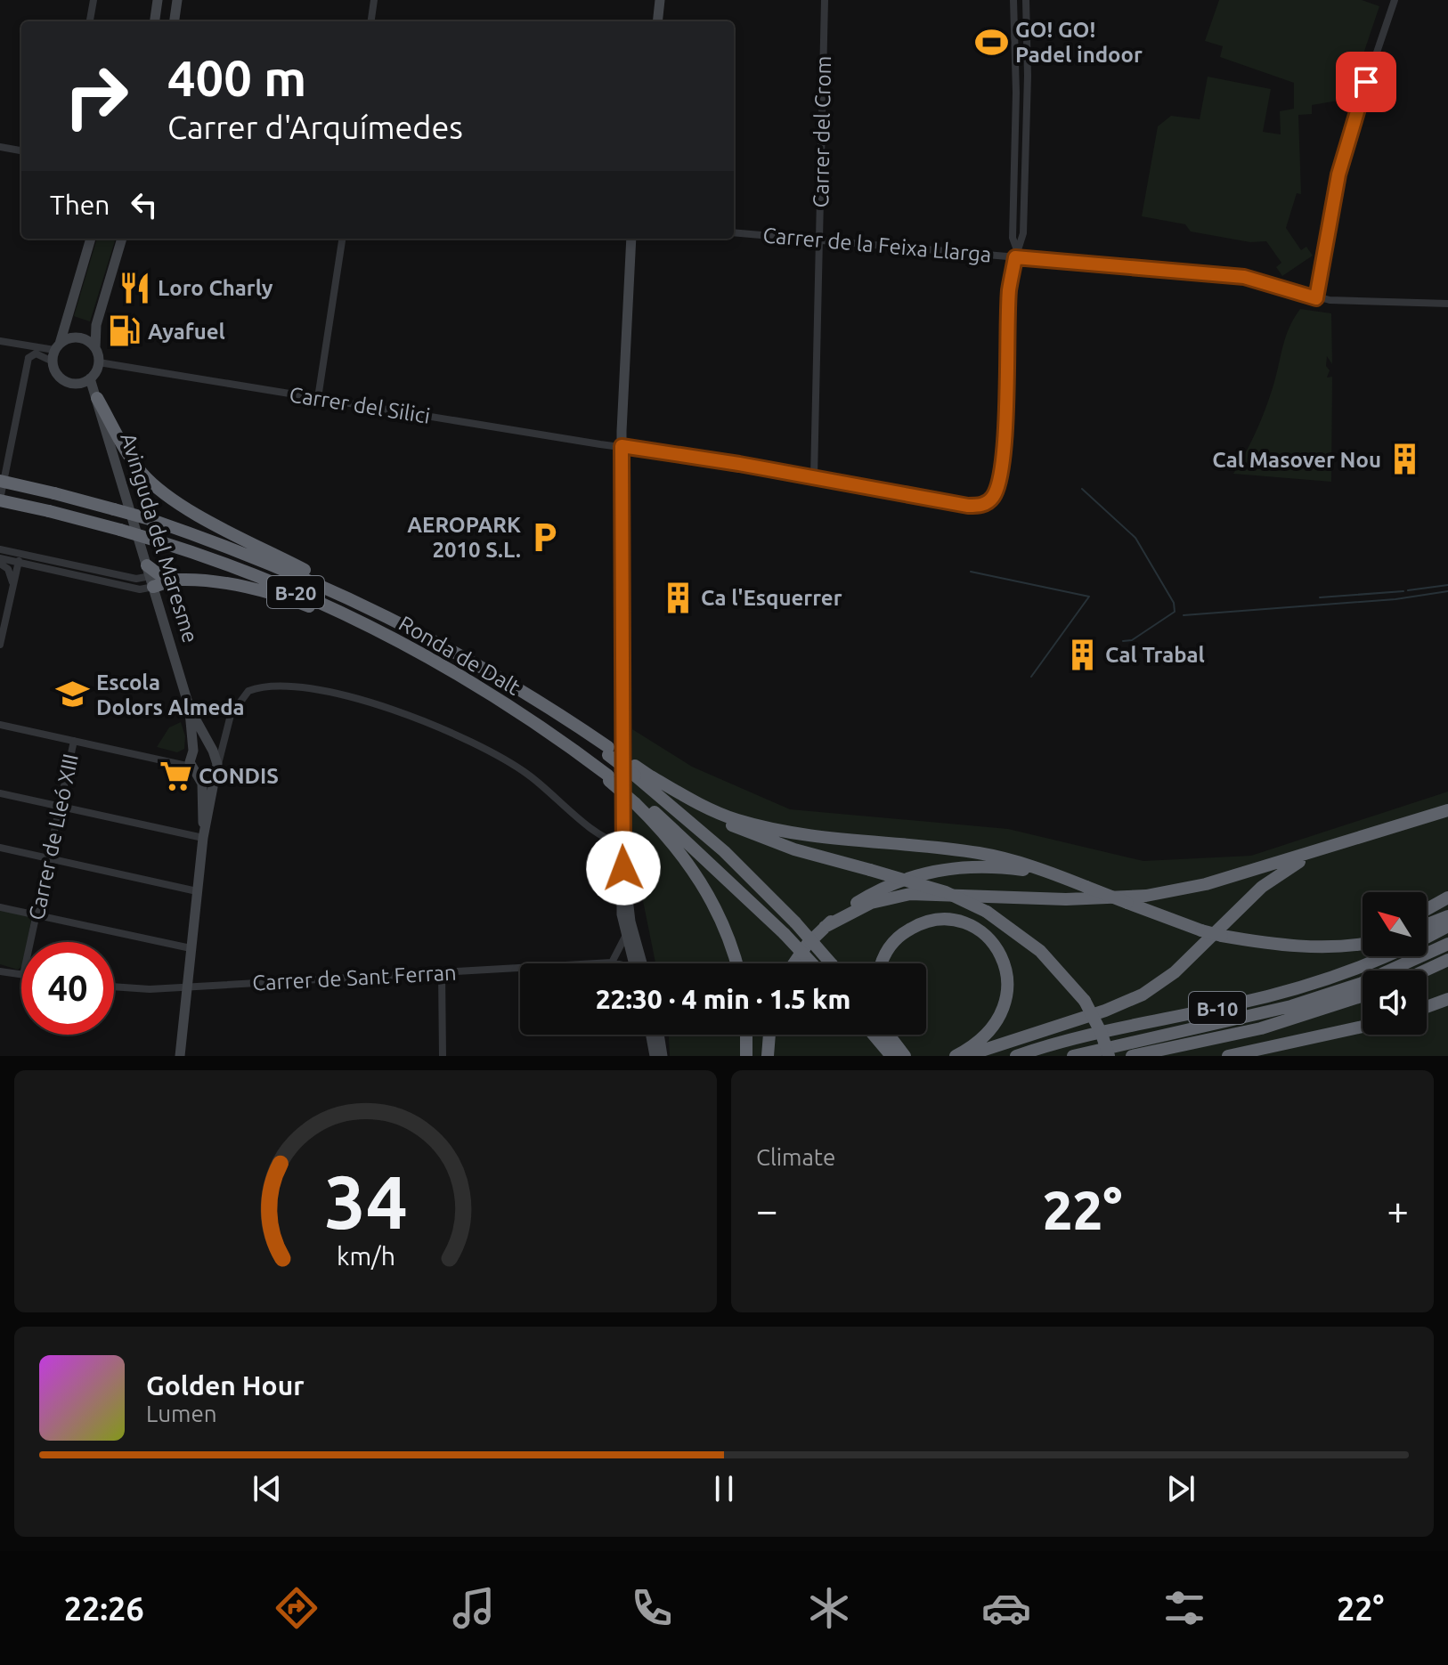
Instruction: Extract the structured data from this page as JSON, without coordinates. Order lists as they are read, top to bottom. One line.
{"streets":{"highway":["B-20","Ronda de Dalt","B-10"],"main road":["Avinguda del Maresme"],"street":["Carrer del Crom","Carrer de la Feixa Llarga","Carrer del Silici","Carrer de Lleó XIII","Carrer de Sant Ferran"]},"crossings":[["Carrer del Crom","Carrer de la Feixa Llarga"],["Carrer del Crom","Carrer del Silici"],["Carrer de la Feixa Llarga","Carrer del Silici"],["Carrer del Silici","Avinguda del Maresme"],["B-20","Ronda de Dalt"]],"places":{"sports":["GO! GO! Padel indoor"],"restaurant":["Loro Charly"],"fuel station":["Ayafuel"],"building":["Cal Masover Nou","Ca l'Esquerrer","Cal Trabal"],"parking":["AEROPARK 2010 S.L."],"school or university":["Escola Dolors Almeda"],"supermarket":["CONDIS"]},"north":"top left","page":{"turn":["400 m","Carrer d'Arquímedes"],"then":"Then","limit":"40","trip":"22:30 · 4 min · 1.5 km","tile":"Climate","heat":["−","22°","+"],"song":["Golden Hour","Lumen"],"tabs":["22:26","22°"],"gauge":["34","km/h"]}}
